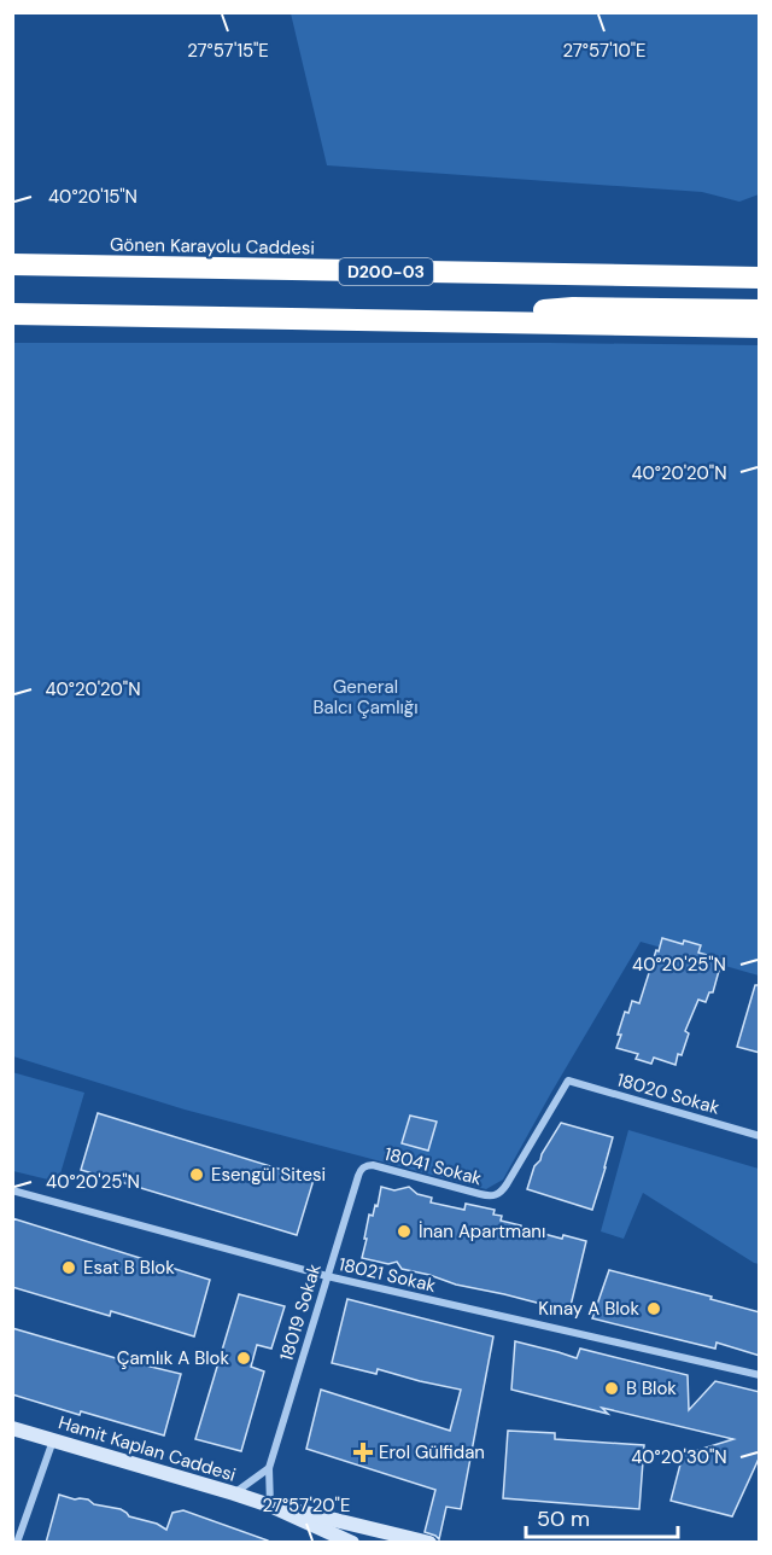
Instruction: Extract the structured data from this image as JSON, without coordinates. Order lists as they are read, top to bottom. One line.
{"streets":{"highway":["Gönen Karayolu Caddesi","D200-03"],"main road":["Hamit Kaplan Caddesi"],"street":["18020 Sokak","18041 Sokak","18021 Sokak","18019 Sokak"]},"crossings":[["18020 Sokak","18041 Sokak"],["18041 Sokak","18019 Sokak"],["18021 Sokak","18019 Sokak"],["18019 Sokak","Hamit Kaplan Caddesi"]],"parks":["General Balcı Çamlığı"],"places":{"other":["Esengül Sitesi","İnan Apartmanı","Esat B Blok","Kınay A Blok","Çamlık A Blok","B Blok"],"health":["Erol Gülfidan"]},"scale_bar":"50 m","coordinates":["27°57'15\"E","27°57'10\"E","40°20'15\"N","40°20'20\"N","40°20'25\"N","40°20'30\"N","27°57'20\"E"]}
